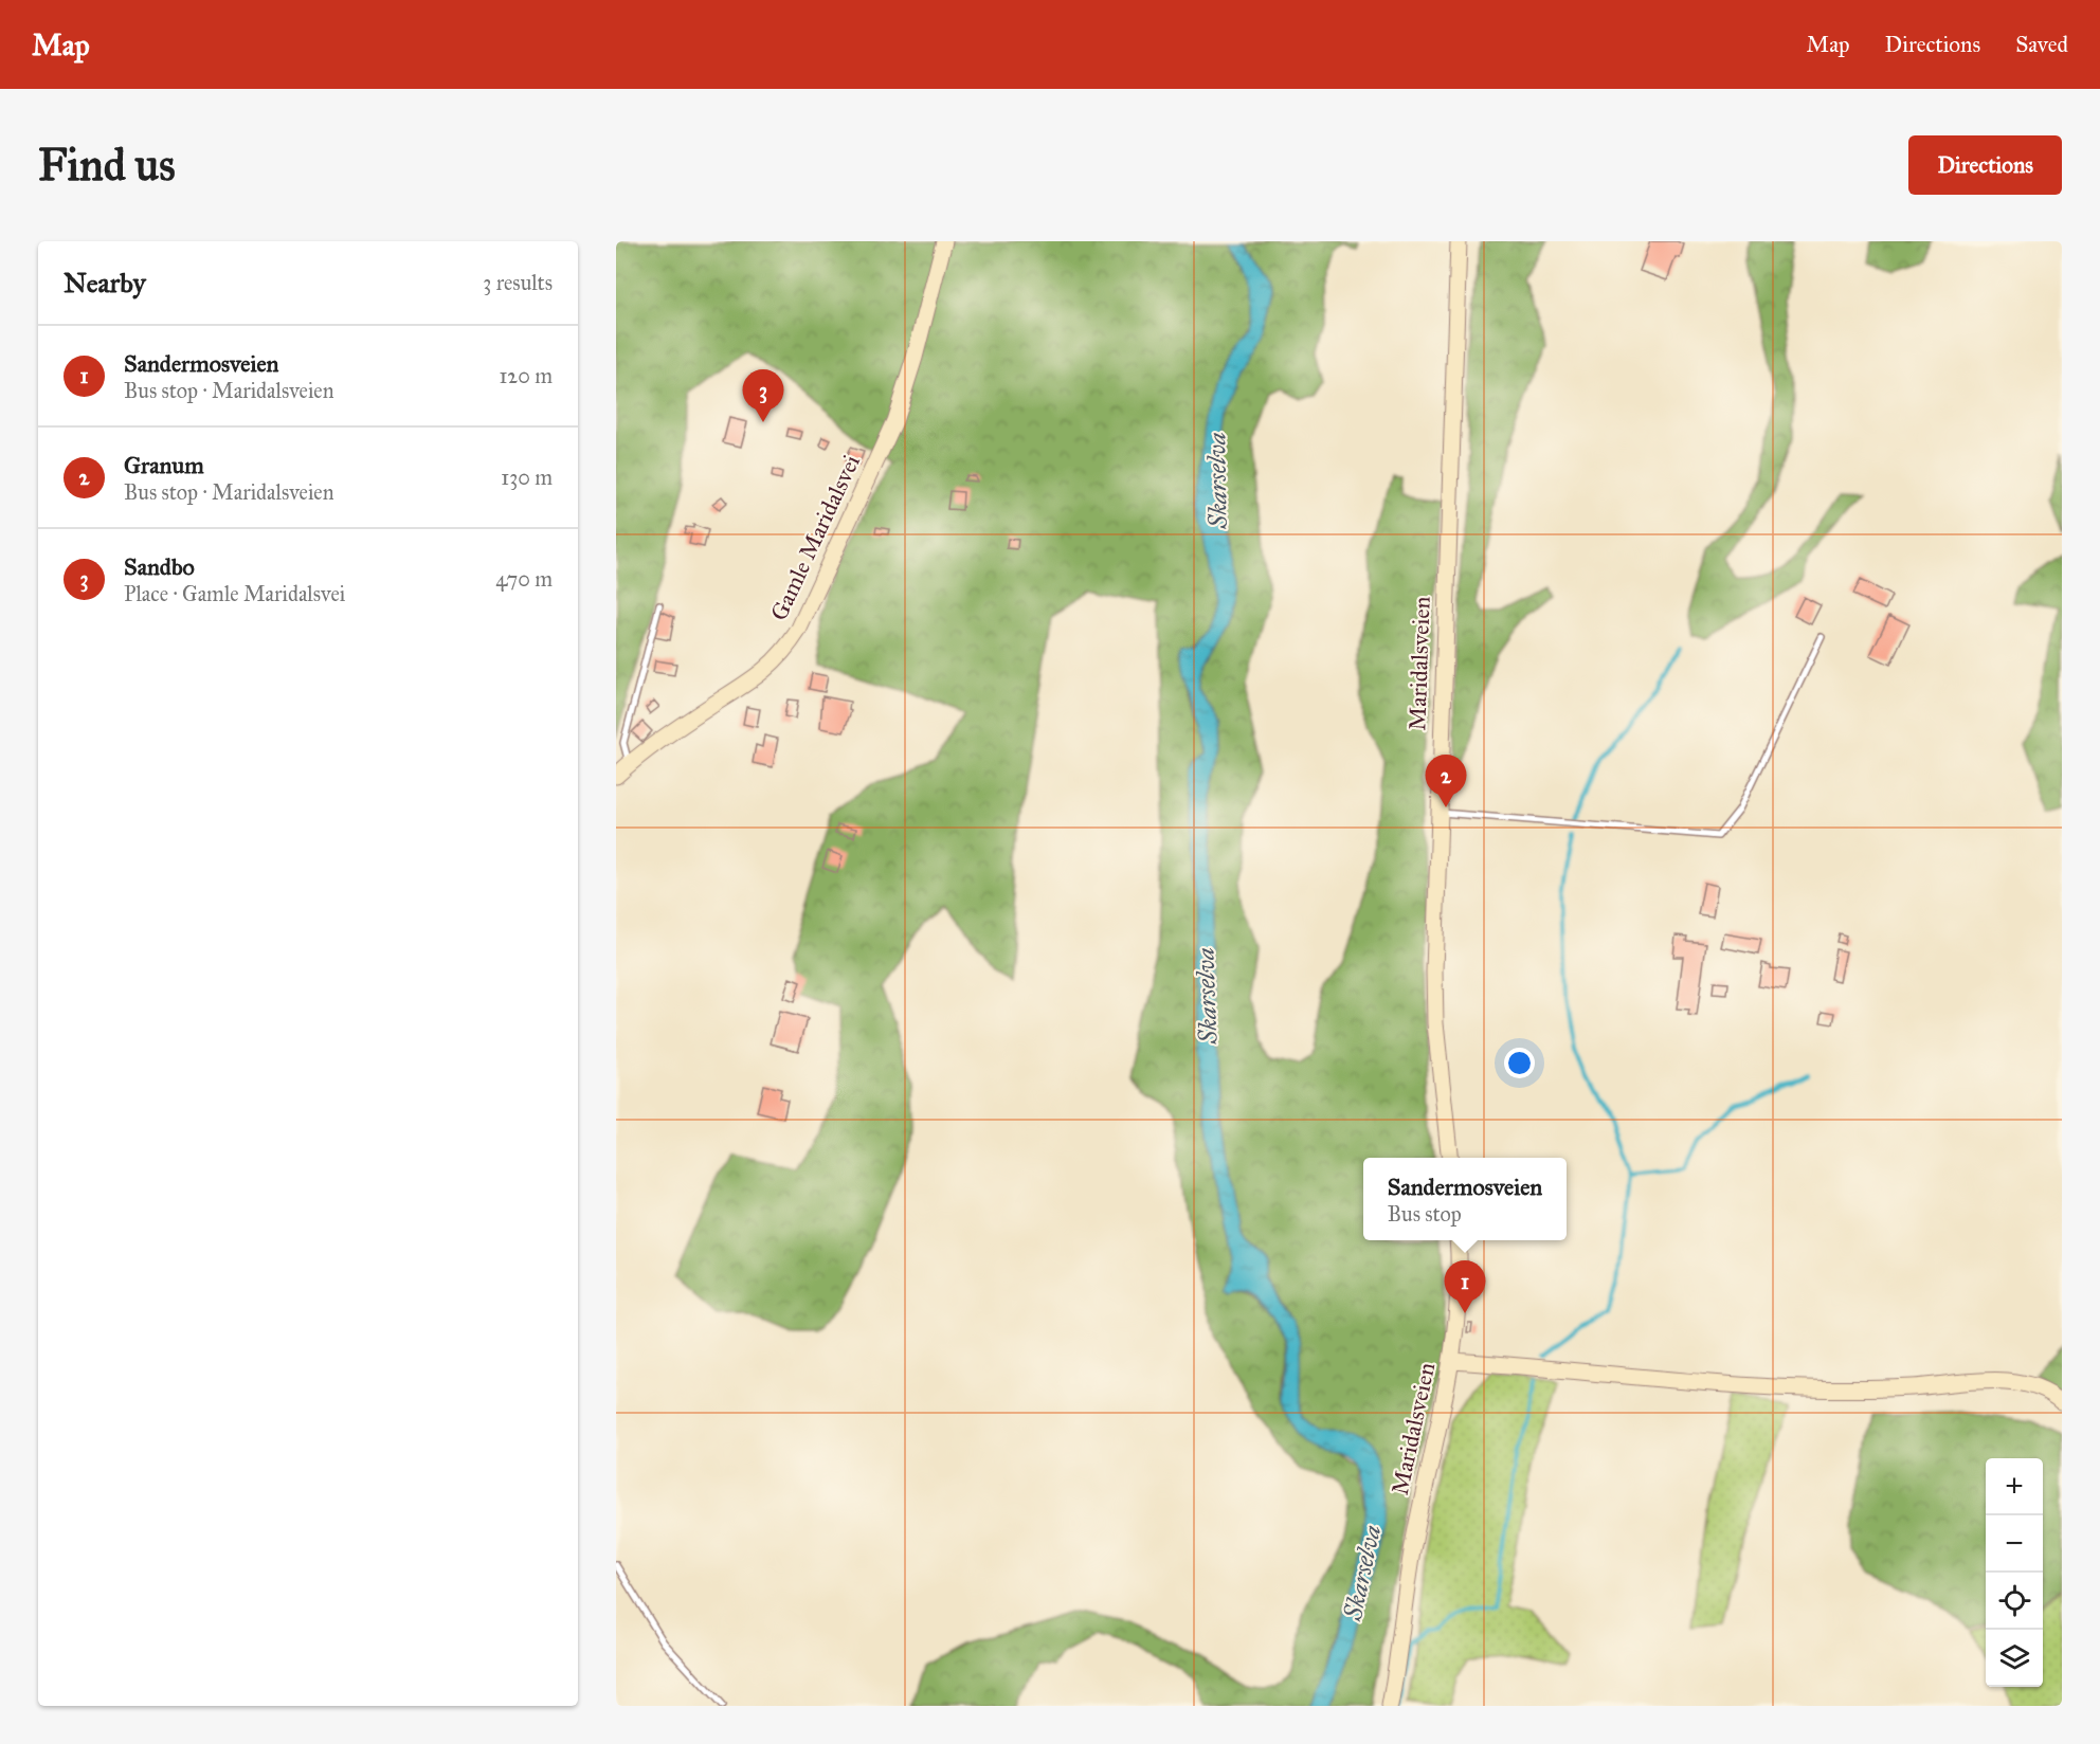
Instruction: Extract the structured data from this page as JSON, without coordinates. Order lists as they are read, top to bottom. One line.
{"streets":{"street":["Gamle Maridalsvei","Maridalsveien"]},"water":["Skarselva"],"page":{"header":"Map","nav":["Map","Directions","Saved"],"buttons":"Directions","title":"Find us","heading":["Nearby","3 results"],"list":[{"mark":"1","name":"Sandermosveien","note":"Bus stop · Maridalsveien","value":"120 m"},{"mark":"2","name":"Granum","note":"Bus stop · Maridalsveien","value":"130 m"},{"mark":"3","name":"Sandbo","note":"Place · Gamle Maridalsvei","value":"470 m"}],"pins":["3","2","1"],"popup":["Sandermosveien","Bus stop"],"map_buttons":["+","−"]}}
